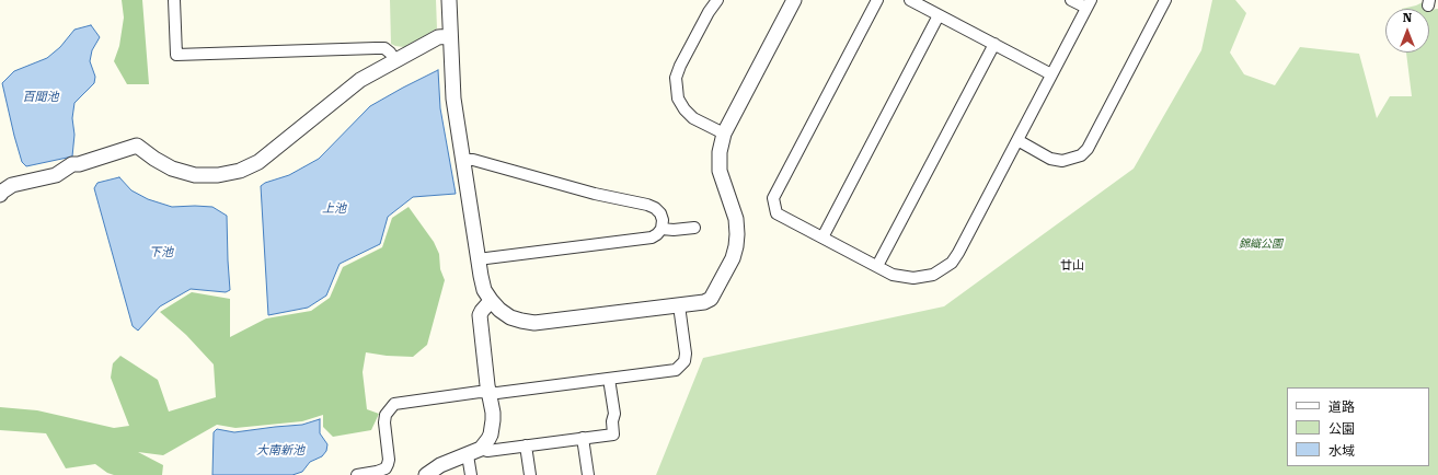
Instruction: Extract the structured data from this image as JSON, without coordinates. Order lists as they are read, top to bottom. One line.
{"districts":["廿山"],"water":["百聞池","上池","下池","大南新池"],"parks":["錦織公園"],"legend":["道路","公園","水域"],"north":"top"}
